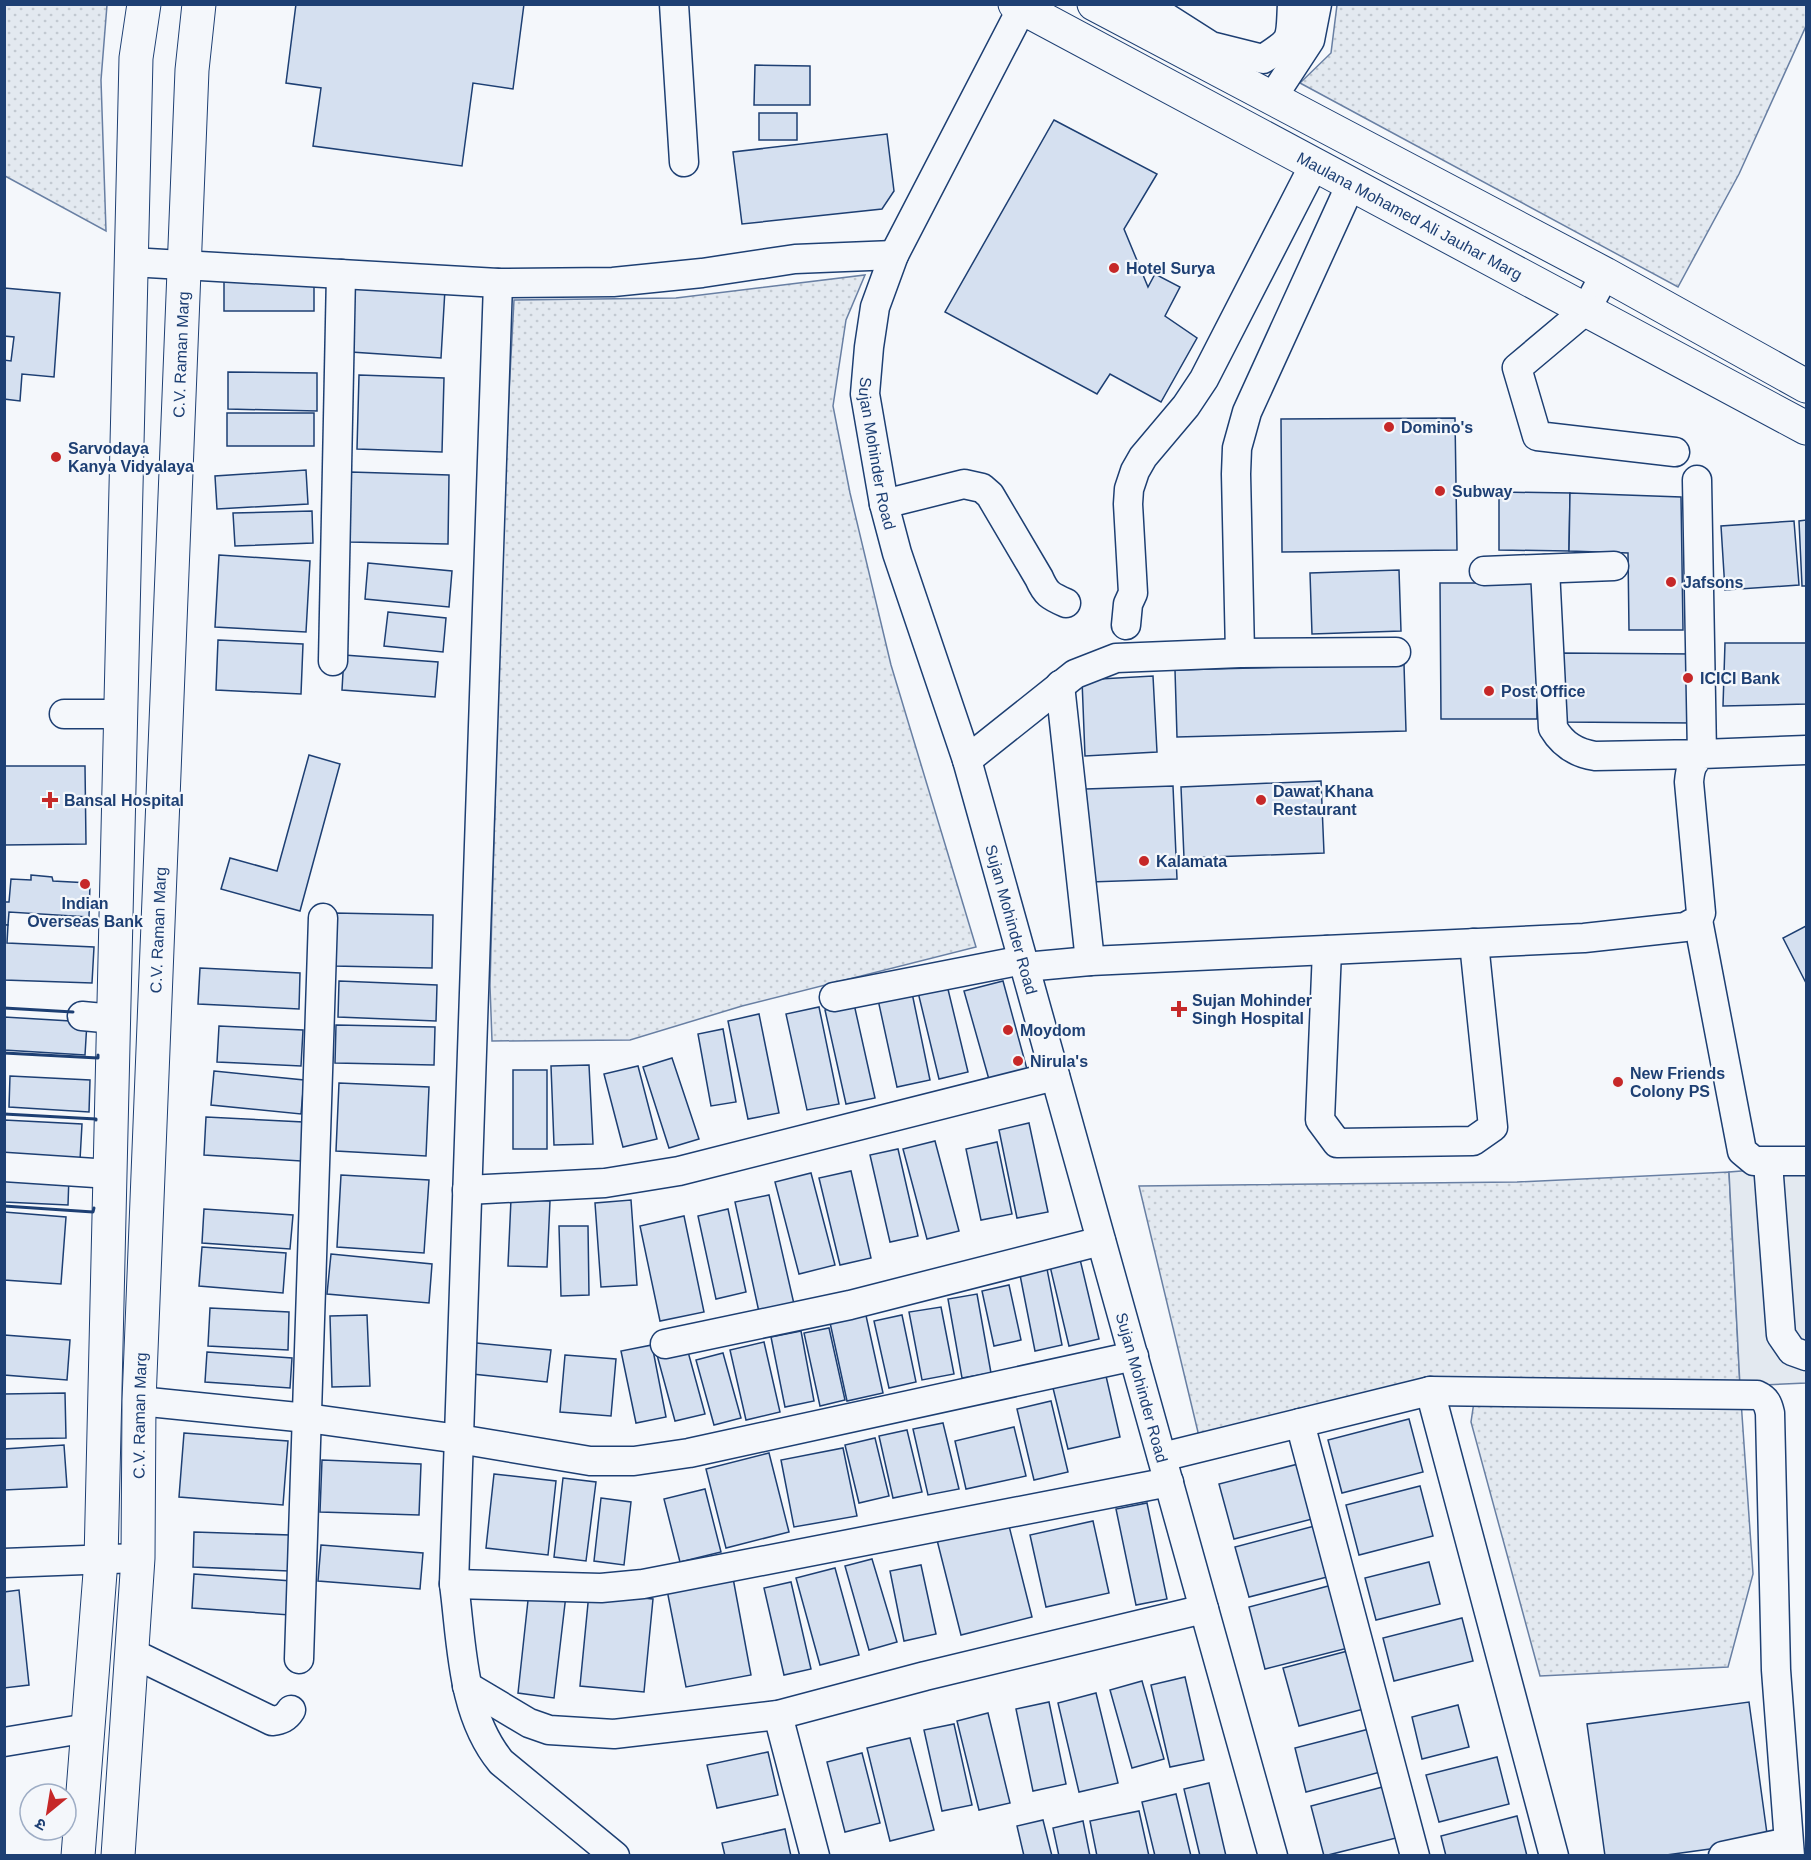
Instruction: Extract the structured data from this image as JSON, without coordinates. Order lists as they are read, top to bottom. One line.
{"streets":{"main road":["Maulana Mohamed Ali Jauhar Marg","C.V. Raman Marg"],"street":["Sujan Mohinder Road"]},"crossings":[["Maulana Mohamed Ali Jauhar Marg","Sujan Mohinder Road"]],"places":{"other":["Hotel Surya","Domino's","Sarvodaya Kanya Vidyalaya","Subway","Jafsons","ICICI Bank","Post Office","Dawat Khana Restaurant","Kalamata","Indian Overseas Bank","Moydom","Nirula's","New Friends Colony PS"],"health":["Bansal Hospital","Sujan Mohinder Singh Hospital"]},"north":"bottom left"}
